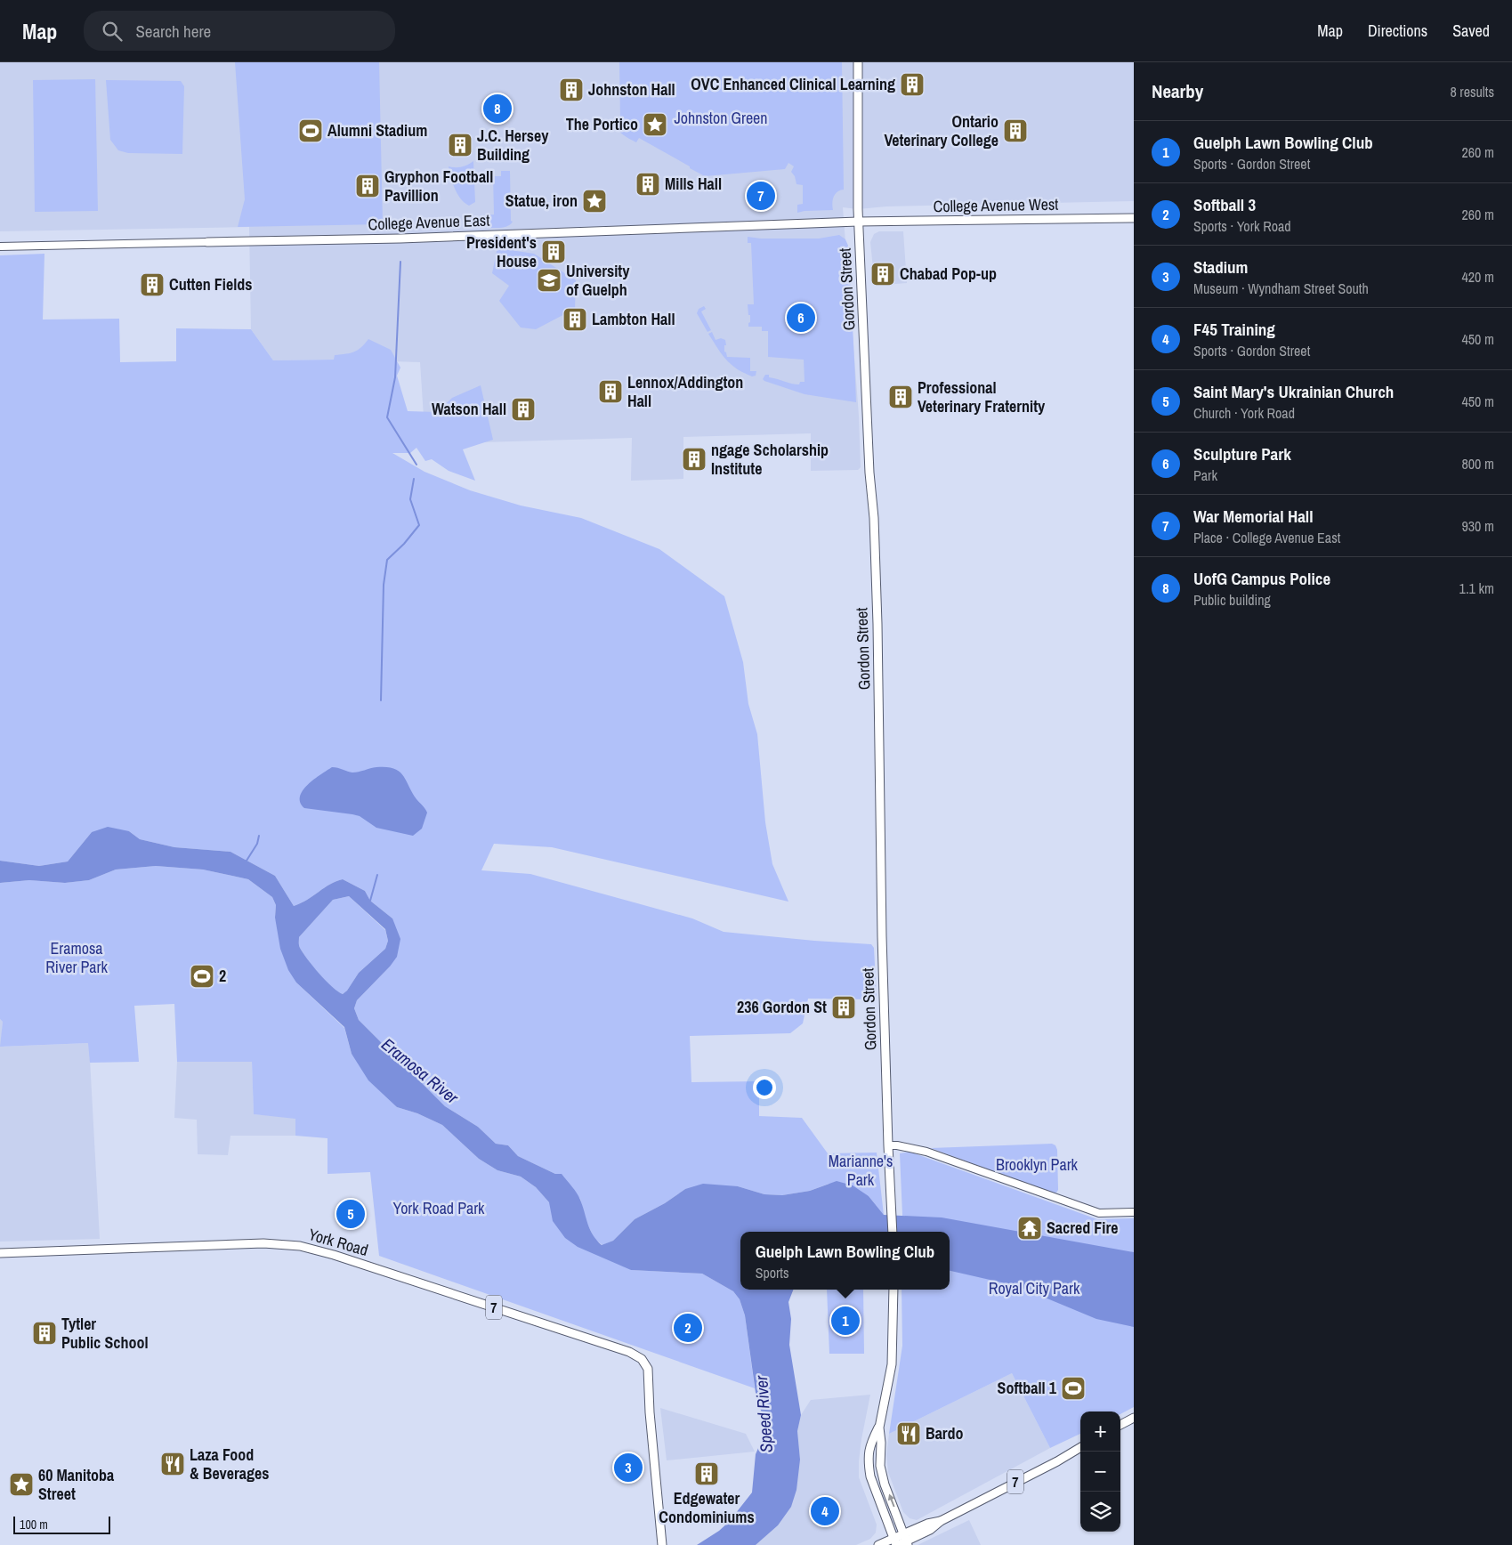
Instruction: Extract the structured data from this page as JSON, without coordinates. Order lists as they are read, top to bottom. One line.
{"streets":{"main road":["College Avenue West","College Avenue East","Gordon Street","York Road","7"]},"crossings":[["College Avenue West","College Avenue East"],["College Avenue West","Gordon Street"],["College Avenue East","Gordon Street"]],"water":["Eramosa River","Speed River"],"parks":["Johnston Green","Eramosa River Park","Marianne's Park","Brooklyn Park","York Road Park","Royal City Park"],"places":{"building":["OVC Enhanced Clinical Learning","Johnston Hall","Ontario Veterinary College","J.C. Hersey Building","Mills Hall","Gryphon Football Pavillion","President's House","Chabad Pop-up","Cutten Fields","Lambton Hall","Lennox/Addington Hall","Professional Veterinary Fraternity","Watson Hall","ngage Scholarship Institute","236 Gordon St","Tytler Public School","Edgewater Condominiums"],"place":["The Portico","Statue, iron","60 Manitoba Street"],"sports":["Alumni Stadium","2","Softball 1"],"school or university":["University of Guelph"],"temple":["Sacred Fire"],"restaurant":["Bardo","Laza Food & Beverages"]},"scale_bar":"100 m","page":{"header":"Map","search":"Search here","nav":["Map","Directions","Saved"],"heading":["Nearby","8 results"],"pins":["8","7","6","5","1","2","3","4"],"list":[{"mark":"1","name":"Guelph Lawn Bowling Club","note":"Sports · Gordon Street","value":"260 m"},{"mark":"2","name":"Softball 3","note":"Sports · York Road","value":"260 m"},{"mark":"3","name":"Stadium","note":"Museum · Wyndham Street South","value":"420 m"},{"mark":"4","name":"F45 Training","note":"Sports · Gordon Street","value":"450 m"},{"mark":"5","name":"Saint Mary's Ukrainian Church","note":"Church · York Road","value":"450 m"},{"mark":"6","name":"Sculpture Park","note":"Park","value":"800 m"},{"mark":"7","name":"War Memorial Hall","note":"Place · College Avenue East","value":"930 m"},{"mark":"8","name":"UofG Campus Police","note":"Public building","value":"1.1 km"}],"popup":["Guelph Lawn Bowling Club","Sports"],"map_buttons":["+","−"],"scale":"100 m"}}
